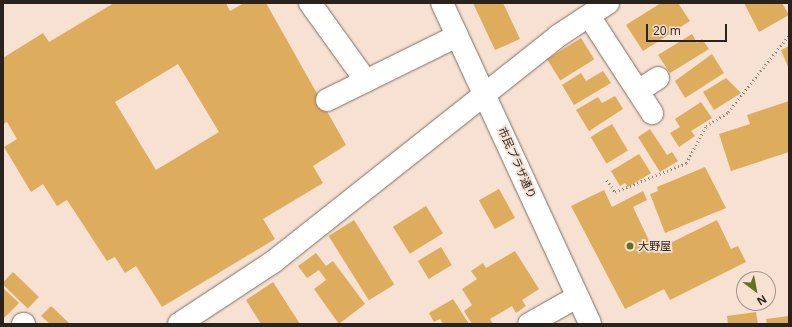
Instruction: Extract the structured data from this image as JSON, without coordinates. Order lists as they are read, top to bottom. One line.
{"streets":{"street":["市民プラザ通り"]},"places":["大野屋"],"scale_bar":"20 m","north":"bottom right"}
